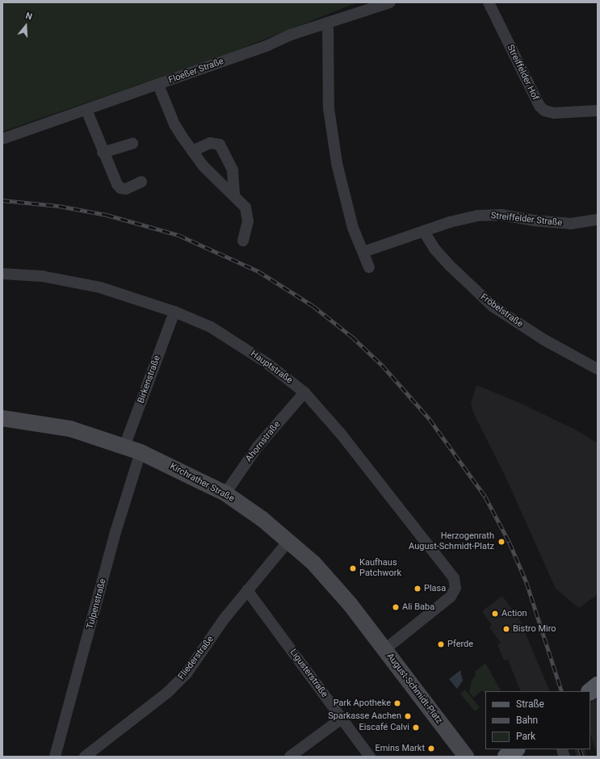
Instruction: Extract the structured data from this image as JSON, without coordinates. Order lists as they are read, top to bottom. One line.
{"streets":{"main road":["Kirchrather Straße","August-Schmidt-Platz"],"street":["Floeßer Straße","Streiffelder Hof","Streiffelder Straße","Fröbelstraße","Hauptstraße","Birkenstraße","Ahornstraße","Tulpenstraße","Fliederstraße","Ligusterstraße"]},"crossings":[["Streiffelder Straße","Fröbelstraße"],["Hauptstraße","Birkenstraße"],["Hauptstraße","Ahornstraße"],["Hauptstraße","August-Schmidt-Platz"],["Birkenstraße","Kirchrather Straße"],["Ahornstraße","Kirchrather Straße"],["Kirchrather Straße","Tulpenstraße"],["Kirchrather Straße","Fliederstraße"],["Kirchrather Straße","August-Schmidt-Platz"],["Fliederstraße","Ligusterstraße"]],"places":["Herzogenrath August-Schmidt-Platz","Kaufhaus Patchwork","Plasa","Ali Baba","Action","Bistro Miro","Pferde","Park Apotheke","Sparkasse Aachen","Eiscafé Calvi","Emins Markt"],"legend":["Straße","Bahn","Park"],"north":"top"}
